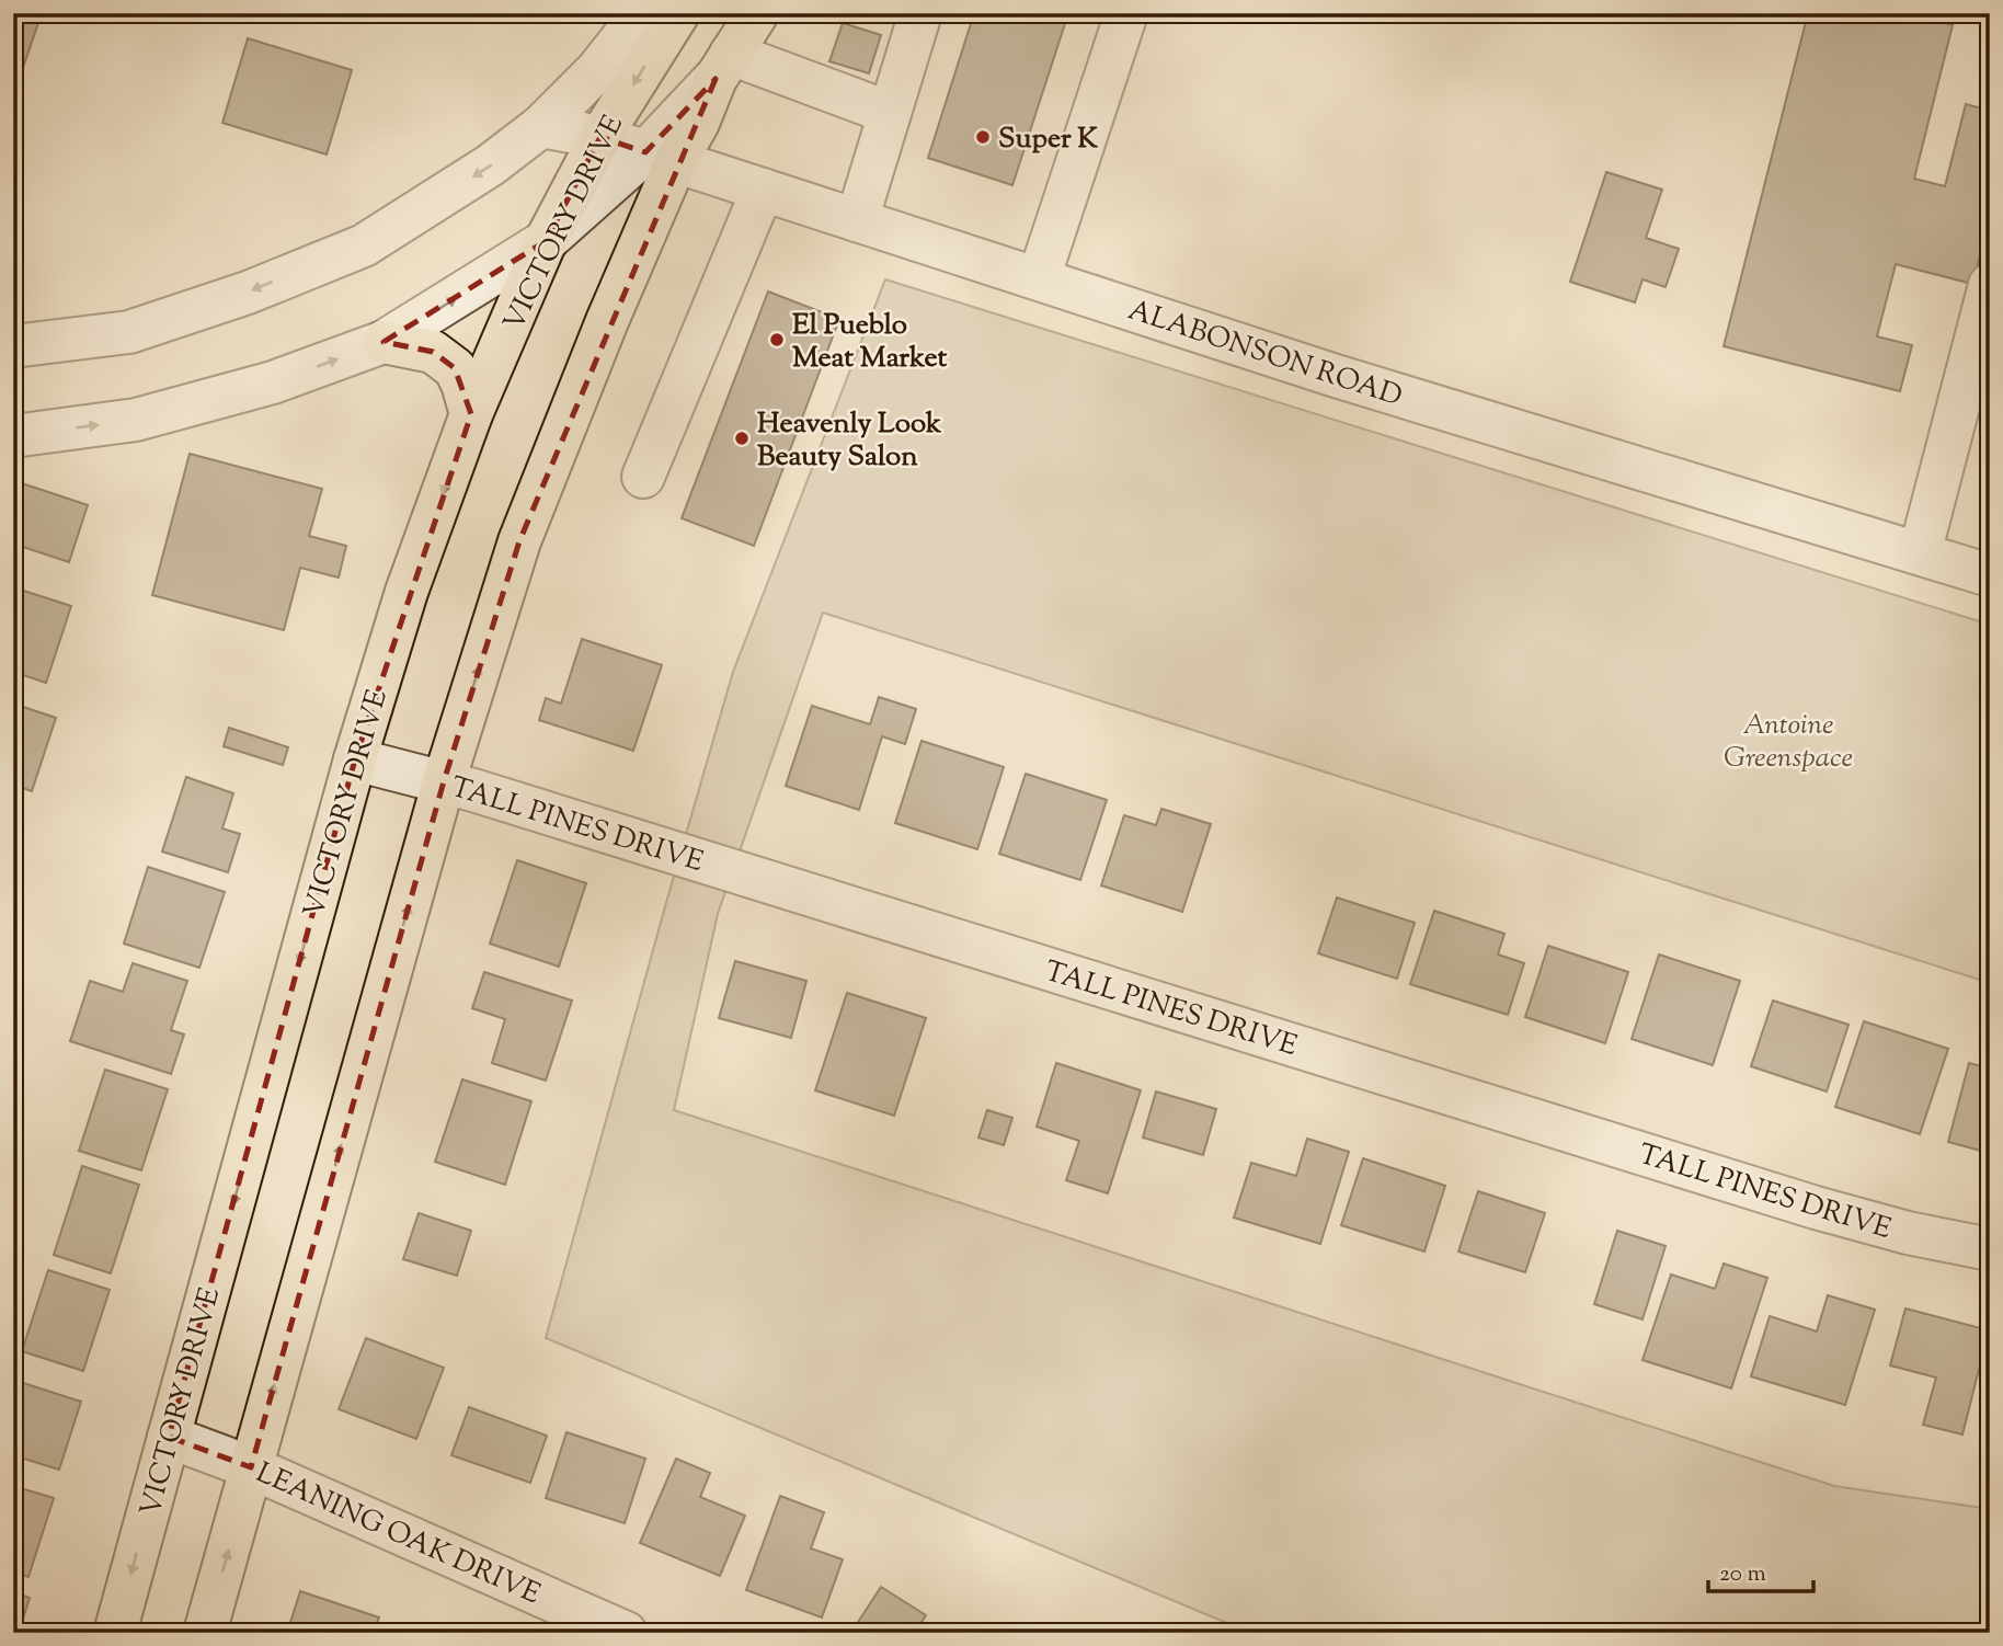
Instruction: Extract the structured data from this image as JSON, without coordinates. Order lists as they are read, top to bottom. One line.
{"streets":{"main road":["VICTORY DRIVE"],"street":["ALABONSON ROAD","TALL PINES DRIVE","LEANING OAK DRIVE"]},"crossings":[["VICTORY DRIVE","ALABONSON ROAD"],["VICTORY DRIVE","TALL PINES DRIVE"],["VICTORY DRIVE","LEANING OAK DRIVE"]],"parks":["Antoine Greenspace"],"places":["Super K","El Pueblo Meat Market","Heavenly Look Beauty Salon"],"scale_bar":"20 m"}
